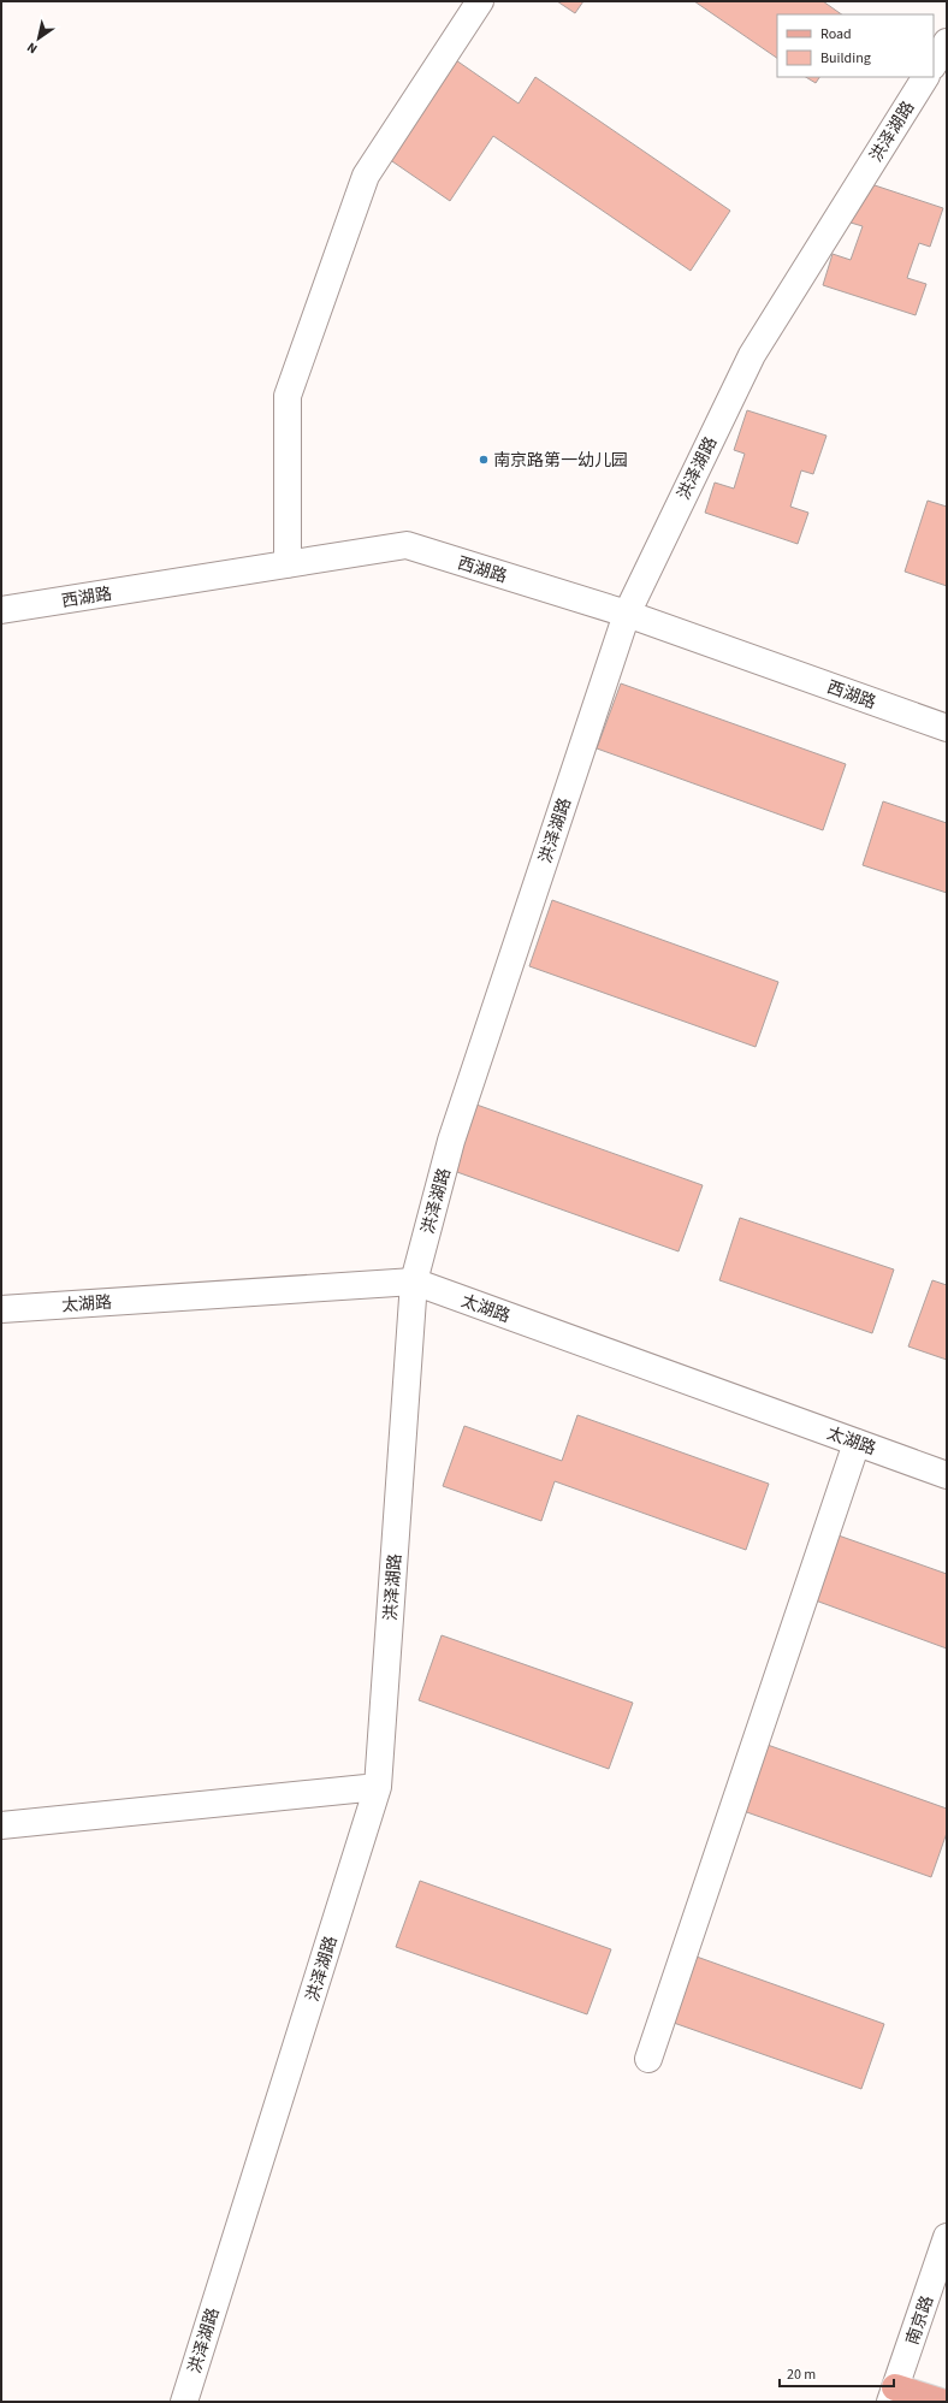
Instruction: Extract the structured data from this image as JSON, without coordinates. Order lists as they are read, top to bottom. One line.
{"streets":{"street":["洪泽湖路","西湖路","太湖路","南京路"]},"crossings":[["洪泽湖路","西湖路"],["洪泽湖路","太湖路"]],"places":["南京路第一幼儿园"],"legend":["Road","Building"],"scale_bar":"20 m","north":"bottom left"}
